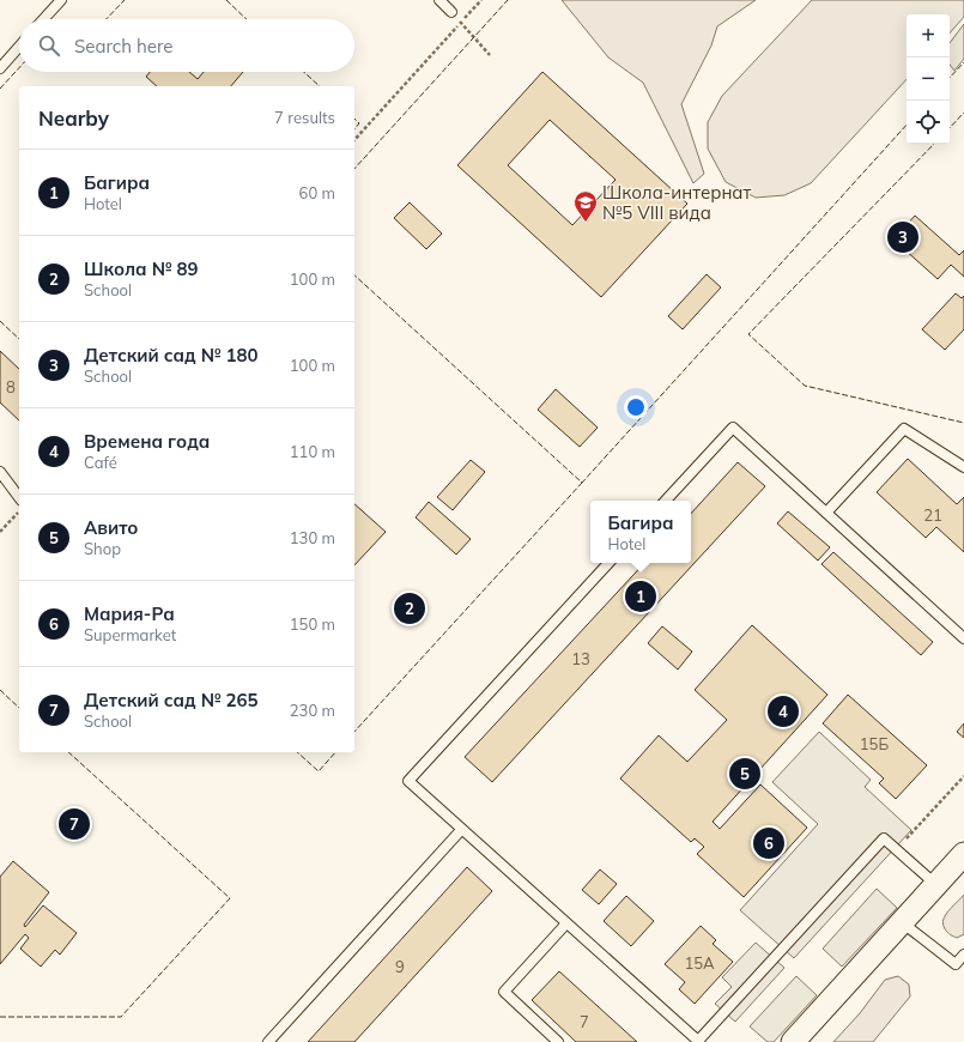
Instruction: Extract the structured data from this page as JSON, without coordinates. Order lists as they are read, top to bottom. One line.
{"places":{"school or university":["Школа-интернат №5 VIII вида"]},"house_numbers":["8","21","13","15Б","15А","9","7"],"page":{"map_buttons":["+","−"],"search":"Search here","heading":["Nearby","7 results"],"list":[{"mark":"1","name":"Багира","note":"Hotel","value":"60 m"},{"mark":"2","name":"Школа № 89","note":"School","value":"100 m"},{"mark":"3","name":"Детский сад № 180","note":"School","value":"100 m"},{"mark":"4","name":"Времена года","note":"Café","value":"110 m"},{"mark":"5","name":"Авито","note":"Shop","value":"130 m"},{"mark":"6","name":"Мария-Ра","note":"Supermarket","value":"150 m"},{"mark":"7","name":"Детский сад № 265","note":"School","value":"230 m"}],"pins":["3","1","2","4","5","7","6"],"popup":["Багира","Hotel"]}}
